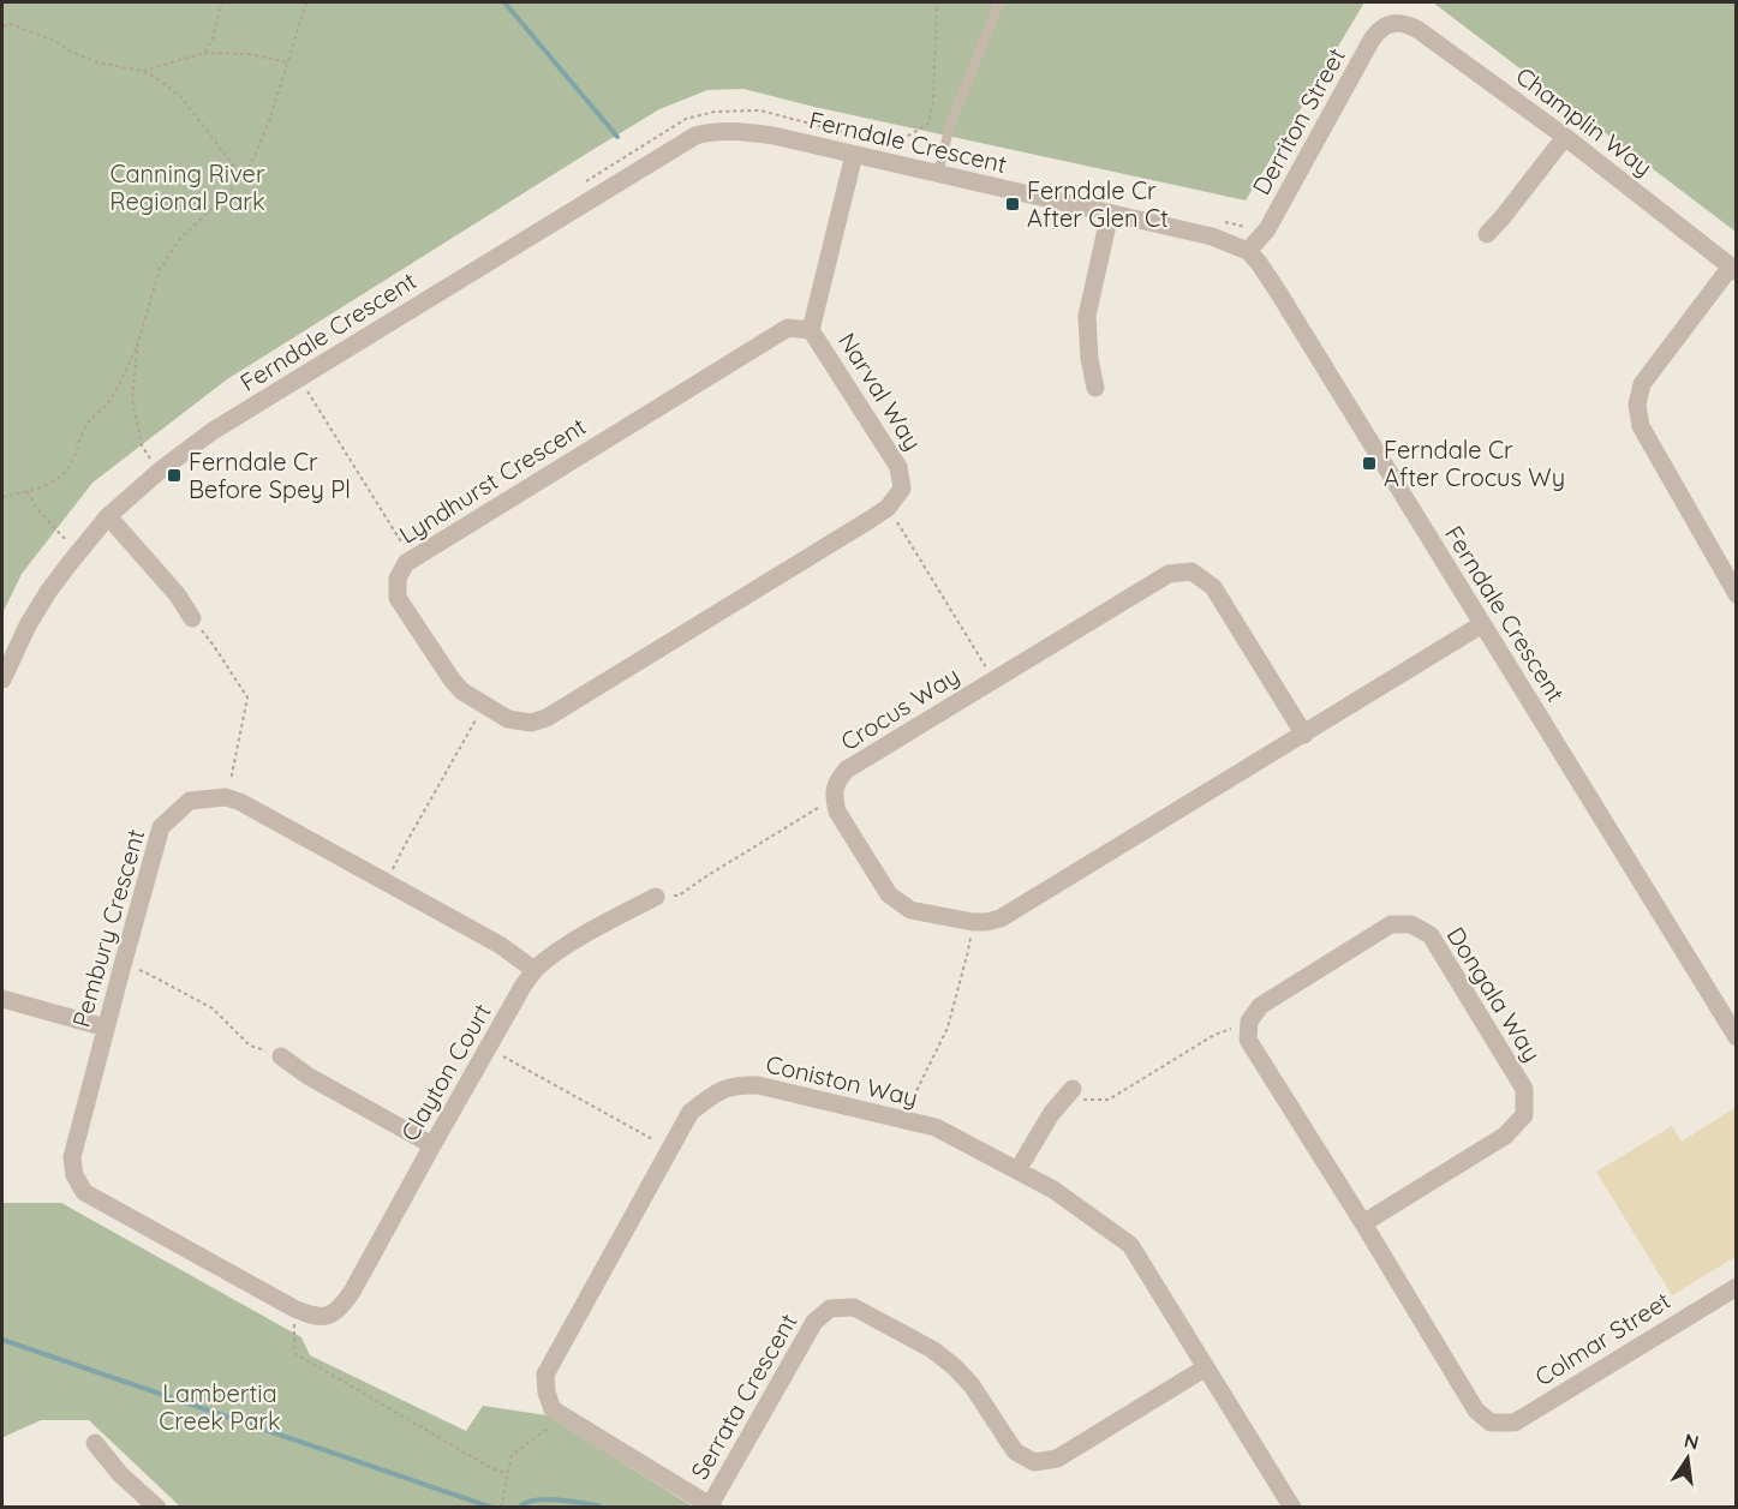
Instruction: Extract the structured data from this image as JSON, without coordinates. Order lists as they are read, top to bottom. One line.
{"streets":{"street":["Derriton Street","Champlin Way","Ferndale Crescent","Narval Way","Lyndhurst Crescent","Crocus Way","Pembury Crescent","Dongala Way","Clayton Court","Coniston Way","Colmar Street","Serrata Crescent"]},"crossings":[["Derriton Street","Champlin Way"],["Derriton Street","Ferndale Crescent"],["Ferndale Crescent","Narval Way"],["Narval Way","Lyndhurst Crescent"],["Pembury Crescent","Clayton Court"],["Dongala Way","Colmar Street"],["Coniston Way","Serrata Crescent"]],"parks":["Canning River Regional Park","Lambertia Creek Park"],"places":{"transit":["Ferndale Cr After Glen Ct","Ferndale Cr After Crocus Wy","Ferndale Cr Before Spey Pl"]},"north":"top"}
